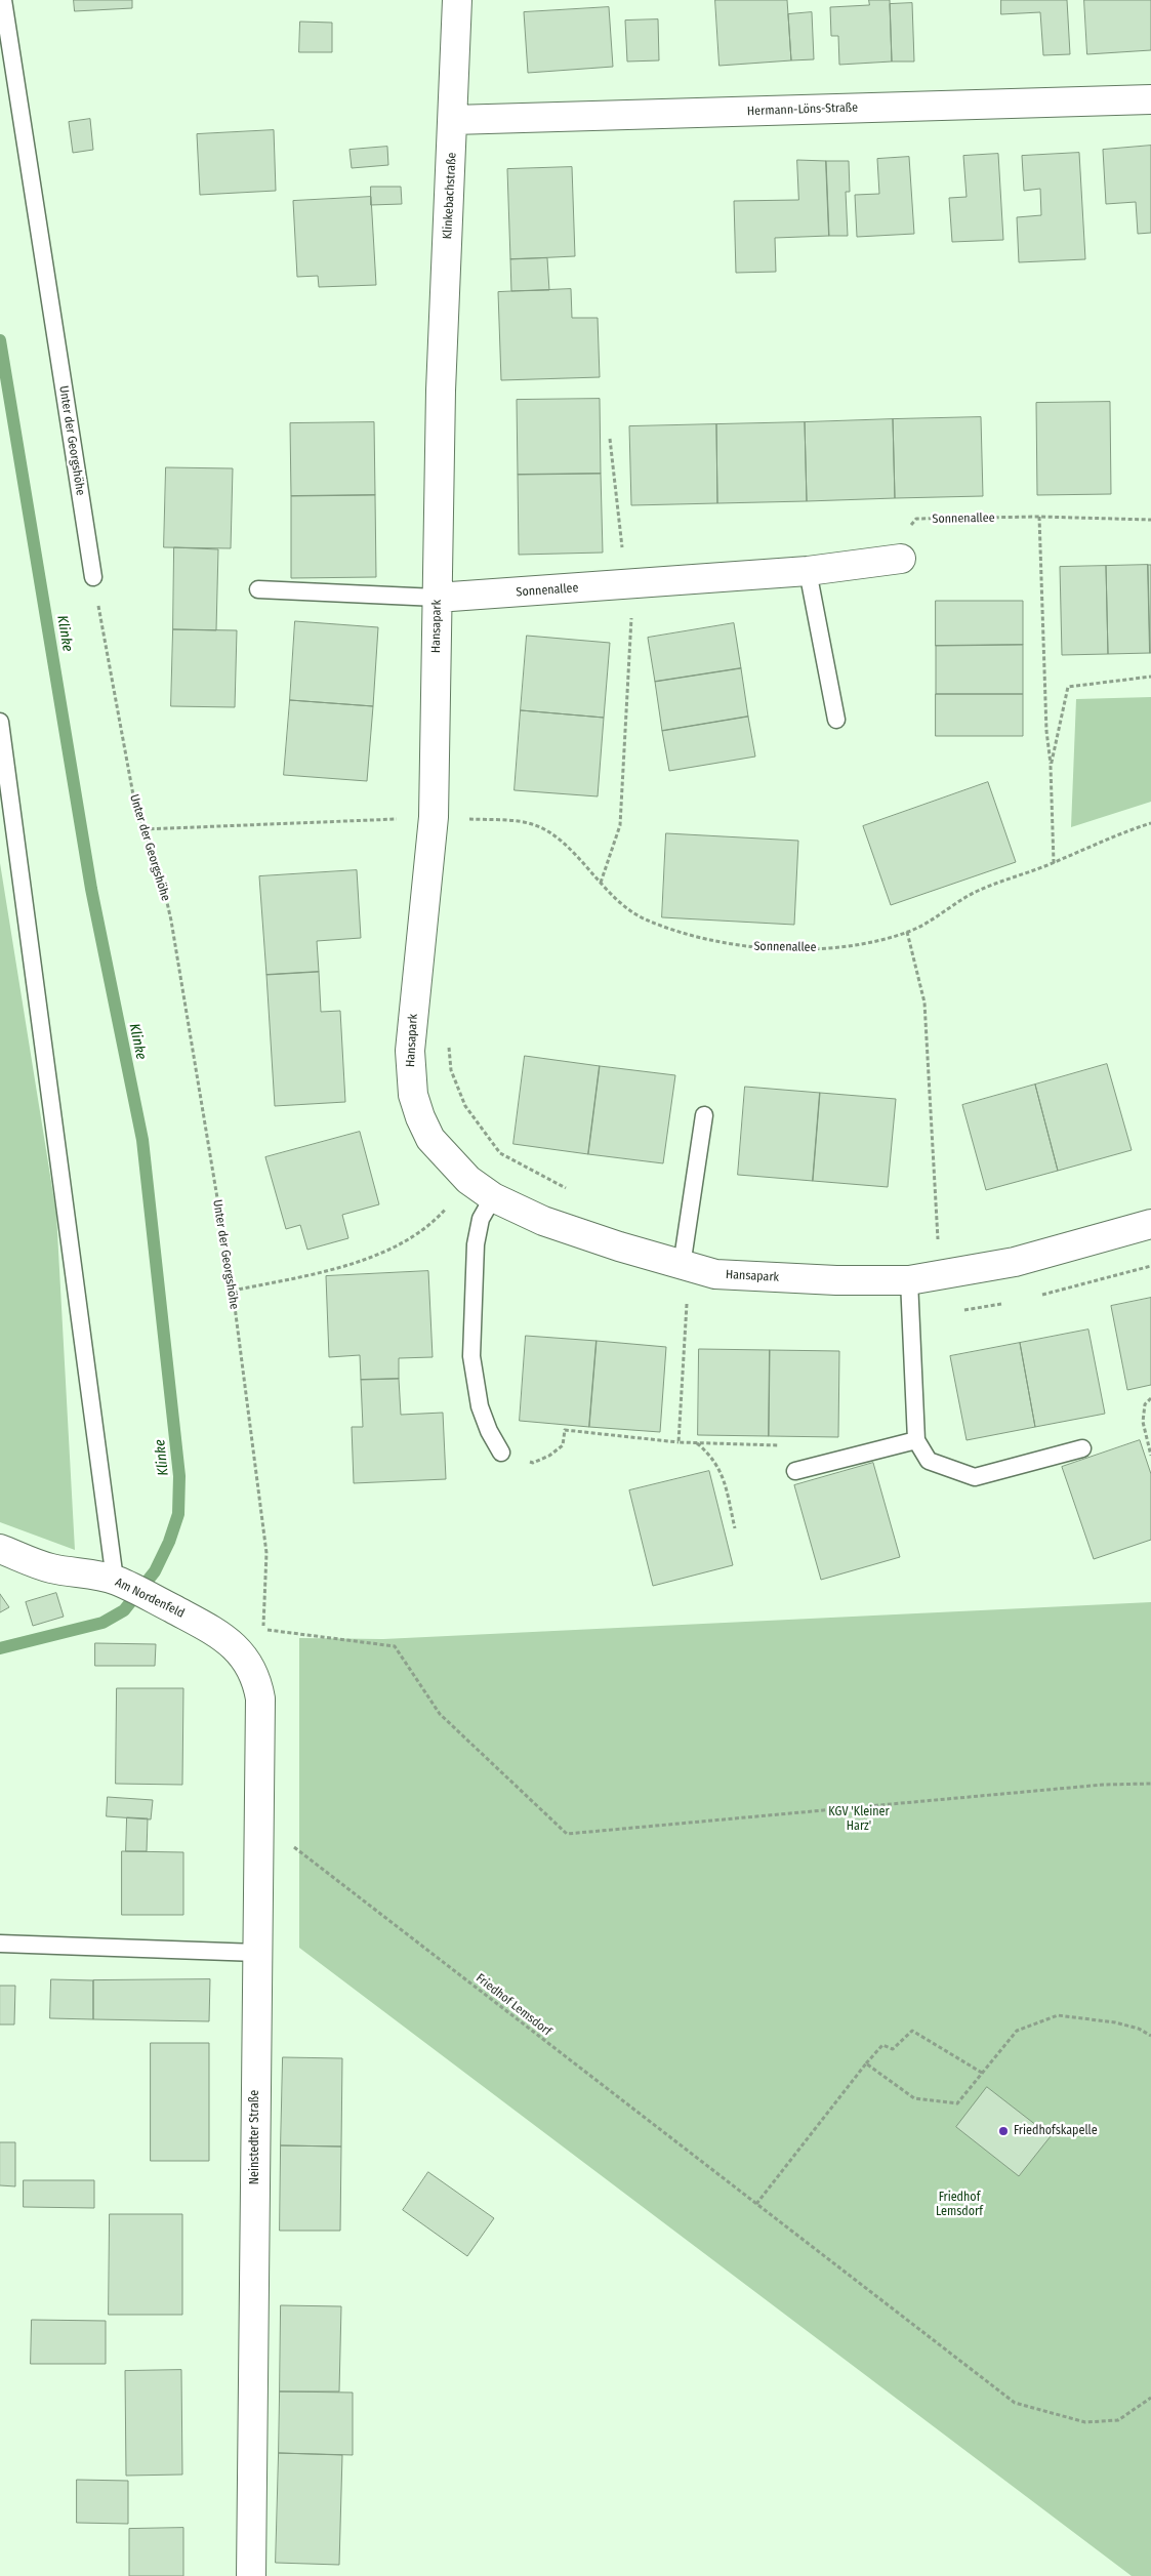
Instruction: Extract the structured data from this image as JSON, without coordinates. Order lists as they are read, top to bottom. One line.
{"streets":{"street":["Hermann-Löns-Straße","Klinkebachstraße","Sonnenallee","Hansapark","Am Nordenfeld","Neinstedter Straße"],"lane":["Unter der Georgshöhe"],"path":["Friedhof Lemsdorf"]},"crossings":[["Hermann-Löns-Straße","Klinkebachstraße"],["Klinkebachstraße","Hansapark"],["Unter der Georgshöhe","Sonnenallee"],["Sonnenallee","Hansapark"],["Am Nordenfeld","Neinstedter Straße"],["Friedhof Lemsdorf","Neinstedter Straße"]],"water":["Klinke"],"parks":["KGV 'Kleiner Harz'","Friedhof Lemsdorf"],"places":["Friedhofskapelle"]}
